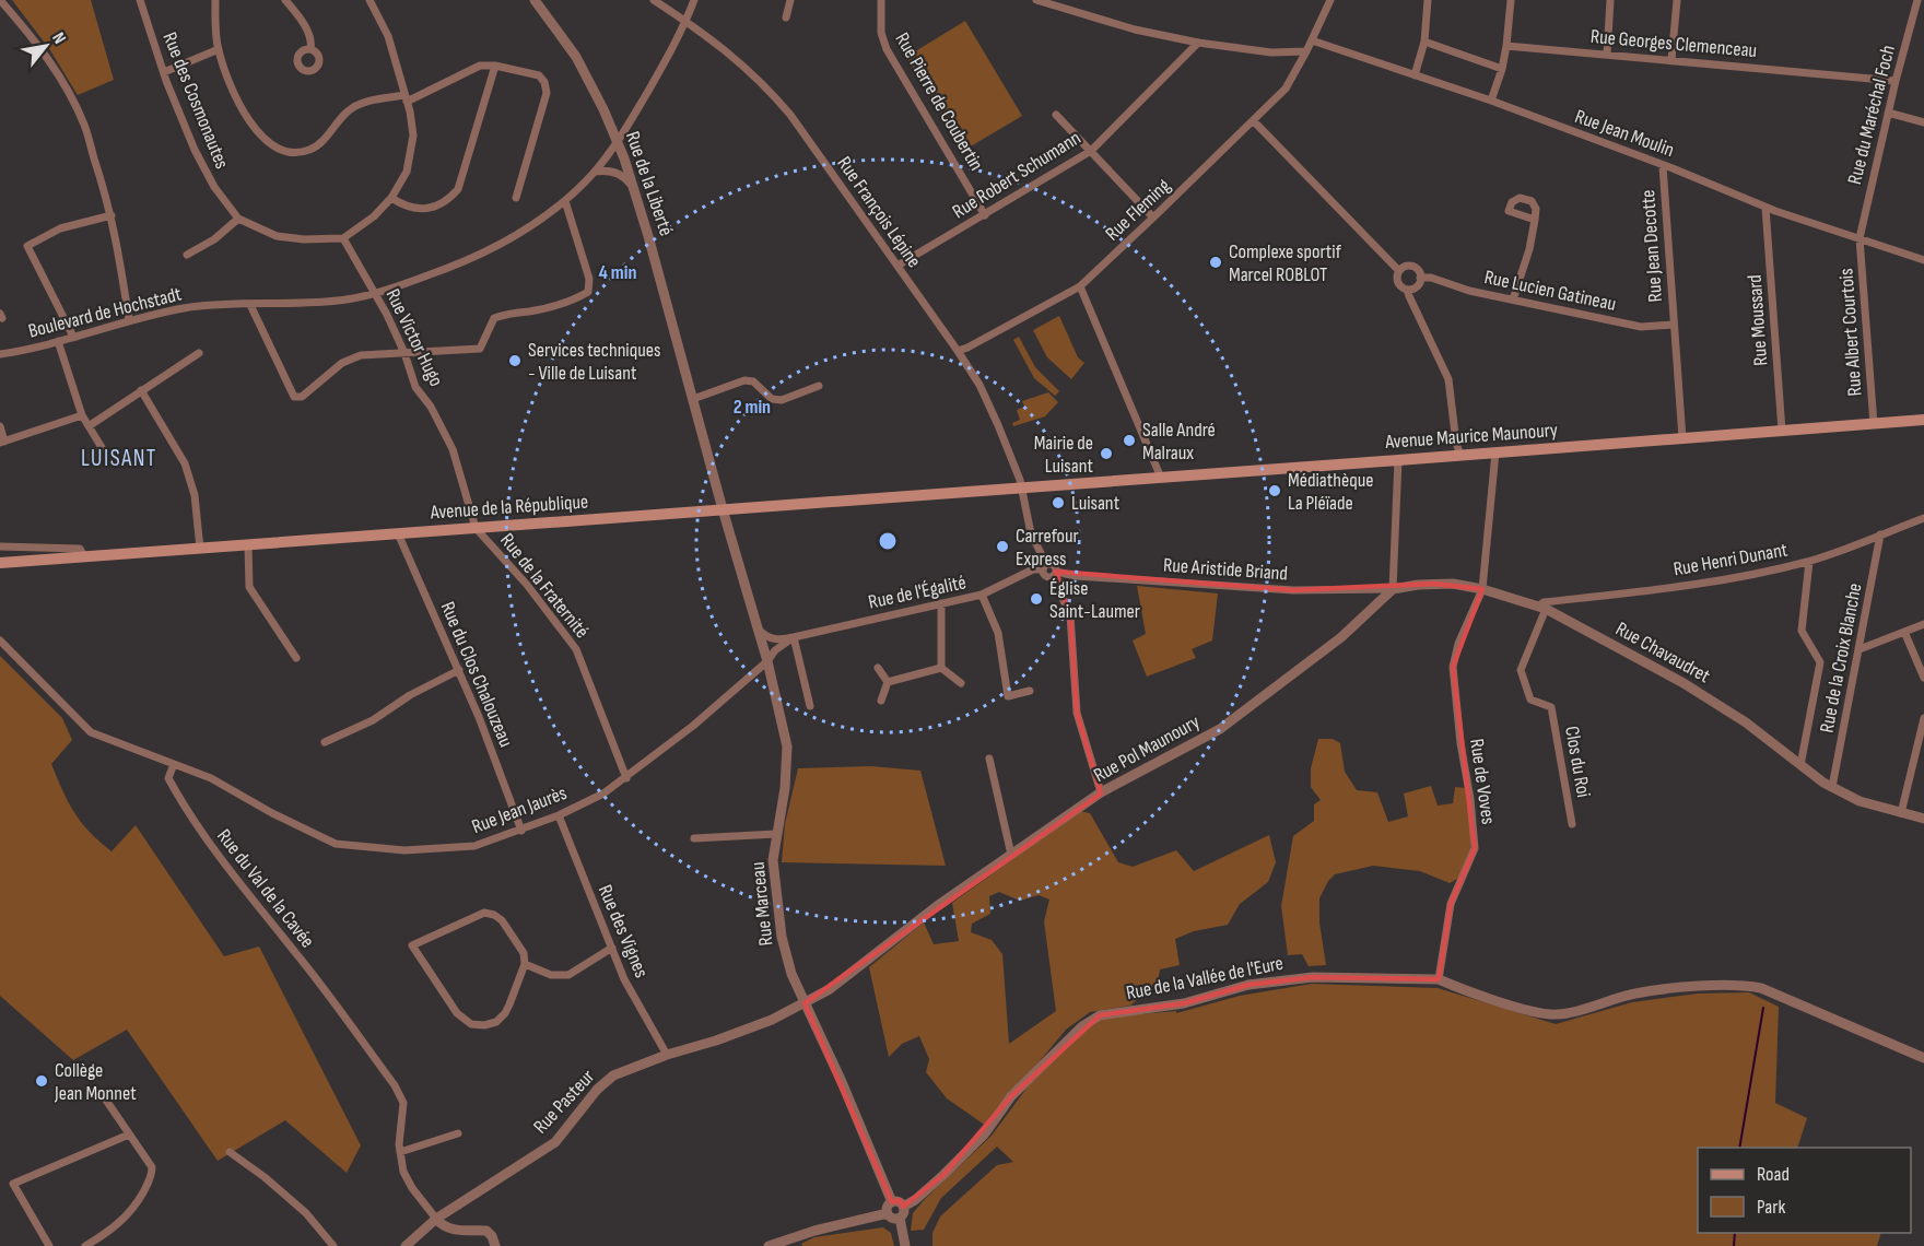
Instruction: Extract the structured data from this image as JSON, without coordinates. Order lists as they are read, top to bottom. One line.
{"streets":{"main road":["Avenue Maurice Maunoury","Avenue de la République"],"street":["Rue Georges Clemenceau","Rue des Cosmonautes","Rue Pierre de Coubertin","Rue du Maréchal Foch","Rue Jean Moulin","Rue Robert Schumann","Rue de la Liberté","Rue Fleming","Rue François Lépine","Rue Jean Decotte","Rue Lucien Gatineau","Boulevard de Hochstadt","Rue Moussard","Rue Albert Courtois","Rue Victor Hugo","Rue Henri Dunant","Rue Aristide Briand","Rue de la Fraternité","Rue de l'Égalité","Rue Chavaudret","Rue de la Croix Blanche","Rue du Clos Chalouzeau","Rue Pol Maunoury","Clos du Roi","Rue de Voves","Rue Jean Jaurès","Rue du Val de la Cavée","Rue Marceau","Rue des Vignes","Rue de la Vallée de l'Eure","Rue Pasteur"]},"crossings":[["Rue Georges Clemenceau","Rue du Maréchal Foch"],["Rue des Cosmonautes","Rue Victor Hugo"],["Rue Pierre de Coubertin","Rue Robert Schumann"],["Rue du Maréchal Foch","Rue Jean Moulin"],["Rue du Maréchal Foch","Rue Albert Courtois"],["Rue Jean Moulin","Rue Fleming"],["Rue Jean Moulin","Rue Jean Decotte"],["Rue Jean Moulin","Rue Moussard"],["Rue Jean Moulin","Rue Albert Courtois"],["Rue Robert Schumann","Rue François Lépine"],["Rue de la Liberté","Boulevard de Hochstadt"],["Rue de la Liberté","Avenue de la République"],["Rue de la Liberté","Rue Marceau"],["Rue Fleming","Rue François Lépine"],["Rue François Lépine","Boulevard de Hochstadt"],["Rue François Lépine","Avenue Maurice Maunoury"],["Rue François Lépine","Avenue de la République"],["Rue François Lépine","Rue de l'Égalité"],["Rue Jean Decotte","Rue Lucien Gatineau"],["Rue Jean Decotte","Avenue Maurice Maunoury"],["Boulevard de Hochstadt","Rue Victor Hugo"],["Rue Moussard","Avenue Maurice Maunoury"],["Rue Albert Courtois","Avenue Maurice Maunoury"],["Rue Victor Hugo","Avenue de la République"],["Rue Victor Hugo","Rue de la Fraternité"],["Avenue Maurice Maunoury","Avenue de la République"],["Avenue Maurice Maunoury","Rue de Voves"],["Avenue de la République","Rue de la Fraternité"],["Avenue de la République","Rue du Clos Chalouzeau"],["Avenue de la République","Rue Marceau"],["Rue Henri Dunant","Rue Chavaudret"],["Rue Henri Dunant","Rue de la Croix Blanche"],["Rue Henri Dunant","Clos du Roi"],["Rue Aristide Briand","Rue Chavaudret"],["Rue Aristide Briand","Rue Pol Maunoury"],["Rue de la Fraternité","Rue Jean Jaurès"],["Rue de l'Égalité","Rue Jean Jaurès"],["Rue de l'Égalité","Rue Marceau"],["Rue Chavaudret","Rue de la Croix Blanche"],["Rue Chavaudret","Rue Pol Maunoury"],["Rue Chavaudret","Clos du Roi"],["Rue Chavaudret","Rue de Voves"],["Rue du Clos Chalouzeau","Rue Jean Jaurès"],["Rue Pol Maunoury","Rue Marceau"],["Rue Pol Maunoury","Rue Pasteur"],["Rue de Voves","Rue de la Vallée de l'Eure"],["Rue Jean Jaurès","Rue du Val de la Cavée"],["Rue Jean Jaurès","Rue Marceau"],["Rue Jean Jaurès","Rue des Vignes"],["Rue du Val de la Cavée","Rue Pasteur"],["Rue Marceau","Rue de la Vallée de l'Eure"],["Rue Marceau","Rue Pasteur"],["Rue des Vignes","Rue Pasteur"]],"districts":["LUISANT"],"places":["Complexe sportif Marcel ROBLOT","Services techniques - Ville de Luisant","Salle André Malraux","Mairie de Luisant","Médiathèque La Pléïade","Luisant","Carrefour Express","Église Saint-Laumer","Collège Jean Monnet"],"legend":["Road","Park"],"north":"top right","rings":["4 min","2 min"]}
